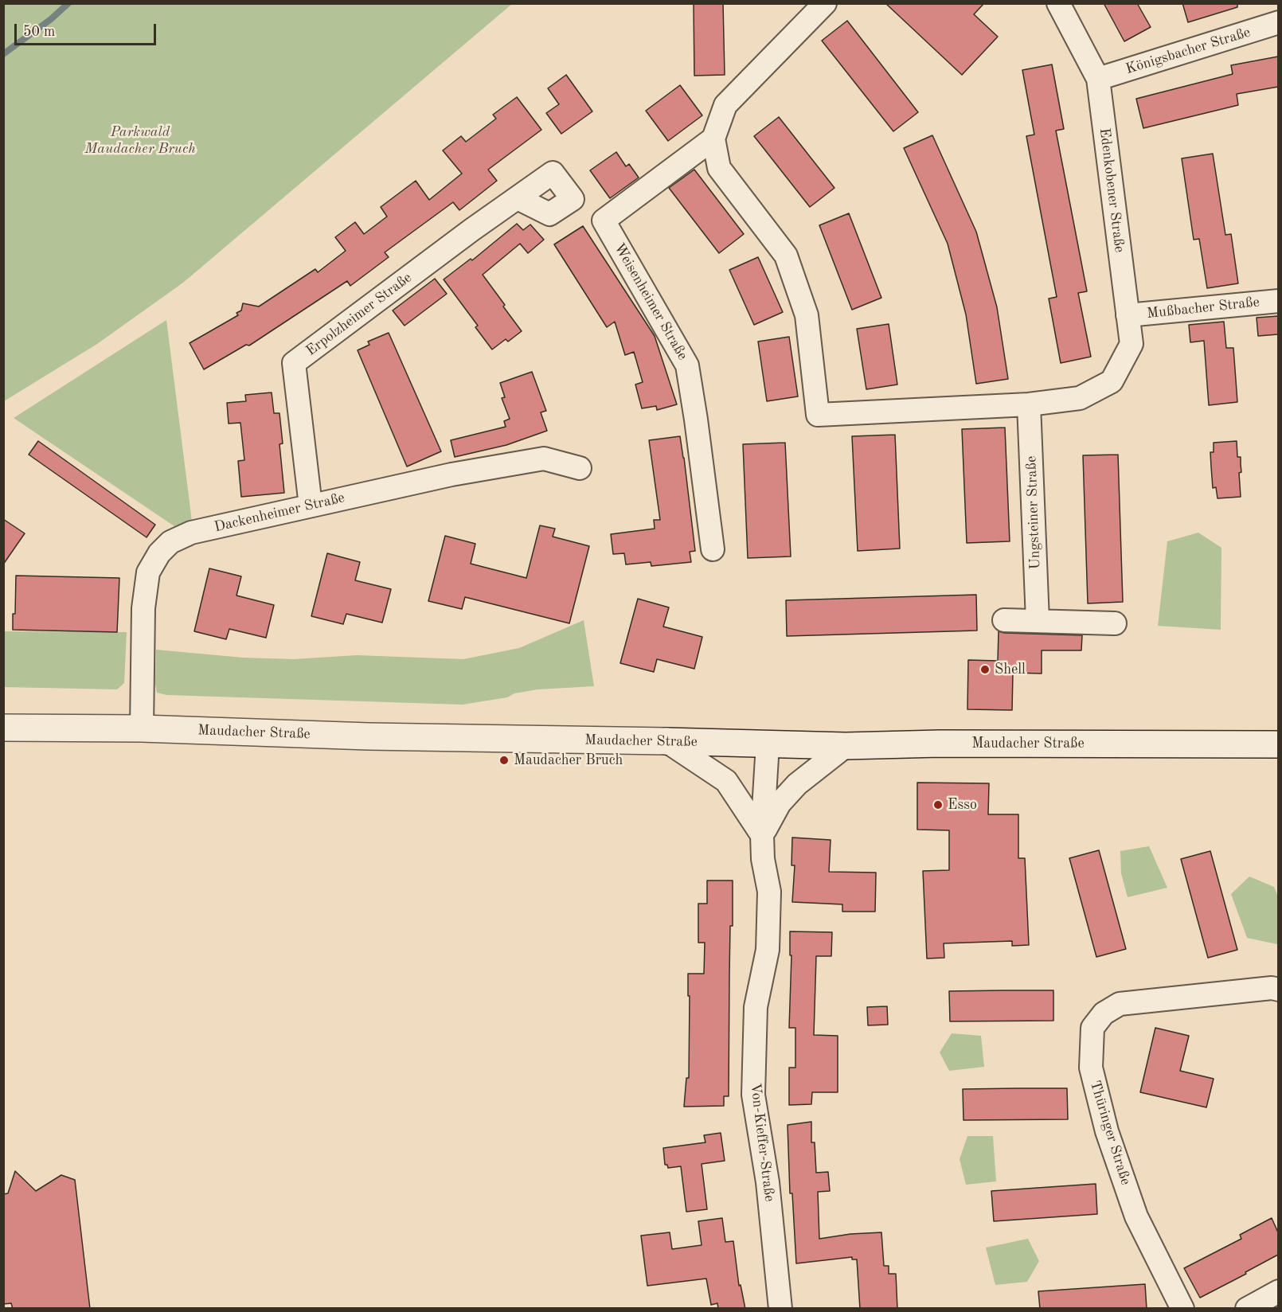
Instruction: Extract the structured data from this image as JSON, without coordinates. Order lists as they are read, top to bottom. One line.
{"streets":{"street":["Königsbacher Straße","Edenkobener Straße","Weisenheimer Straße","Mußbacher Straße","Erpolzheimer Straße","Dackenheimer Straße","Ungsteiner Straße","Maudacher Straße","Thüringer Straße","Von-Kieffer-Straße"]},"crossings":[["Königsbacher Straße","Edenkobener Straße"],["Edenkobener Straße","Mußbacher Straße"],["Edenkobener Straße","Ungsteiner Straße"],["Erpolzheimer Straße","Dackenheimer Straße"],["Dackenheimer Straße","Maudacher Straße"],["Maudacher Straße","Von-Kieffer-Straße"]],"parks":["Parkwald Maudacher Bruch"],"places":["Shell","Maudacher Bruch","Esso"],"scale_bar":"50 m"}
